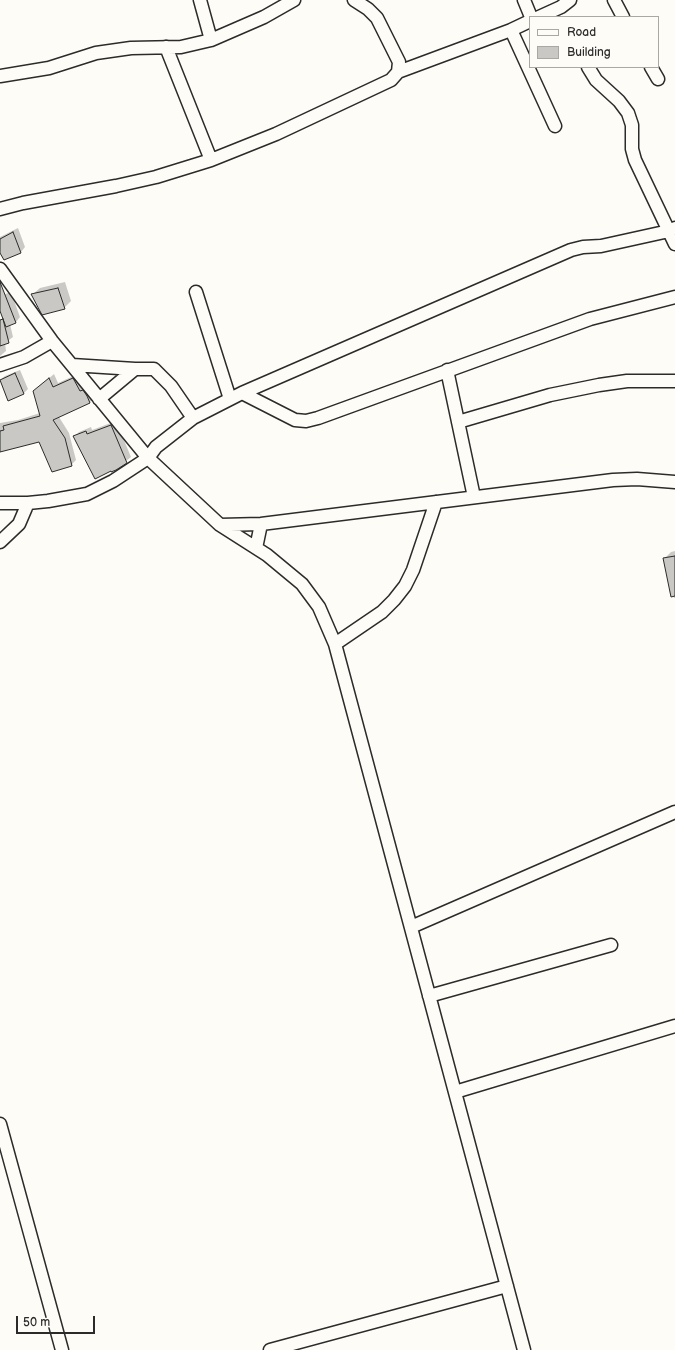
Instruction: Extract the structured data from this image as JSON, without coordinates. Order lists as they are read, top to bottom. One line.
{"legend":["Road","Building"],"scale_bar":"50 m"}
